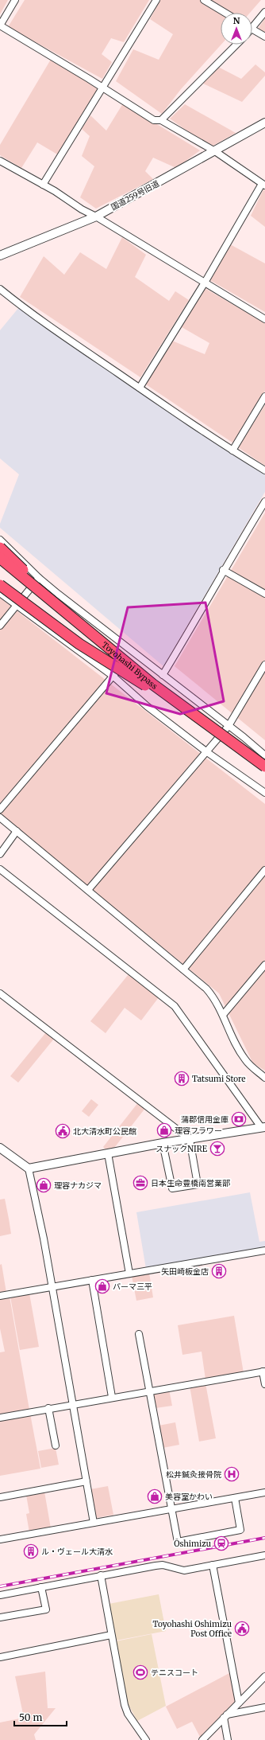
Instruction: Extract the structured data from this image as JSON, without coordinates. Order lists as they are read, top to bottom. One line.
{"streets":{"highway":["Toyohashi Bypass"],"street":["国道259号旧道"]},"places":{"building":["Tatsumi Store","矢田崎板金店","ル・ヴェール大清水"],"bank":["蒲郡信用金庫"],"shop":["理容フラワー","理容ナカジマ","パーマ三平","美容室かわい"],"public building":["北大清水町公民館","Toyohashi Oshimizu Post Office"],"bar":["スナックNIRE"],"office":["日本生命豊橋南営業部"],"hospital":["松井鍼灸接骨院"],"station":["Ōshimizu"],"sports":["テニスコート"]},"scale_bar":"50 m","north":"top"}
